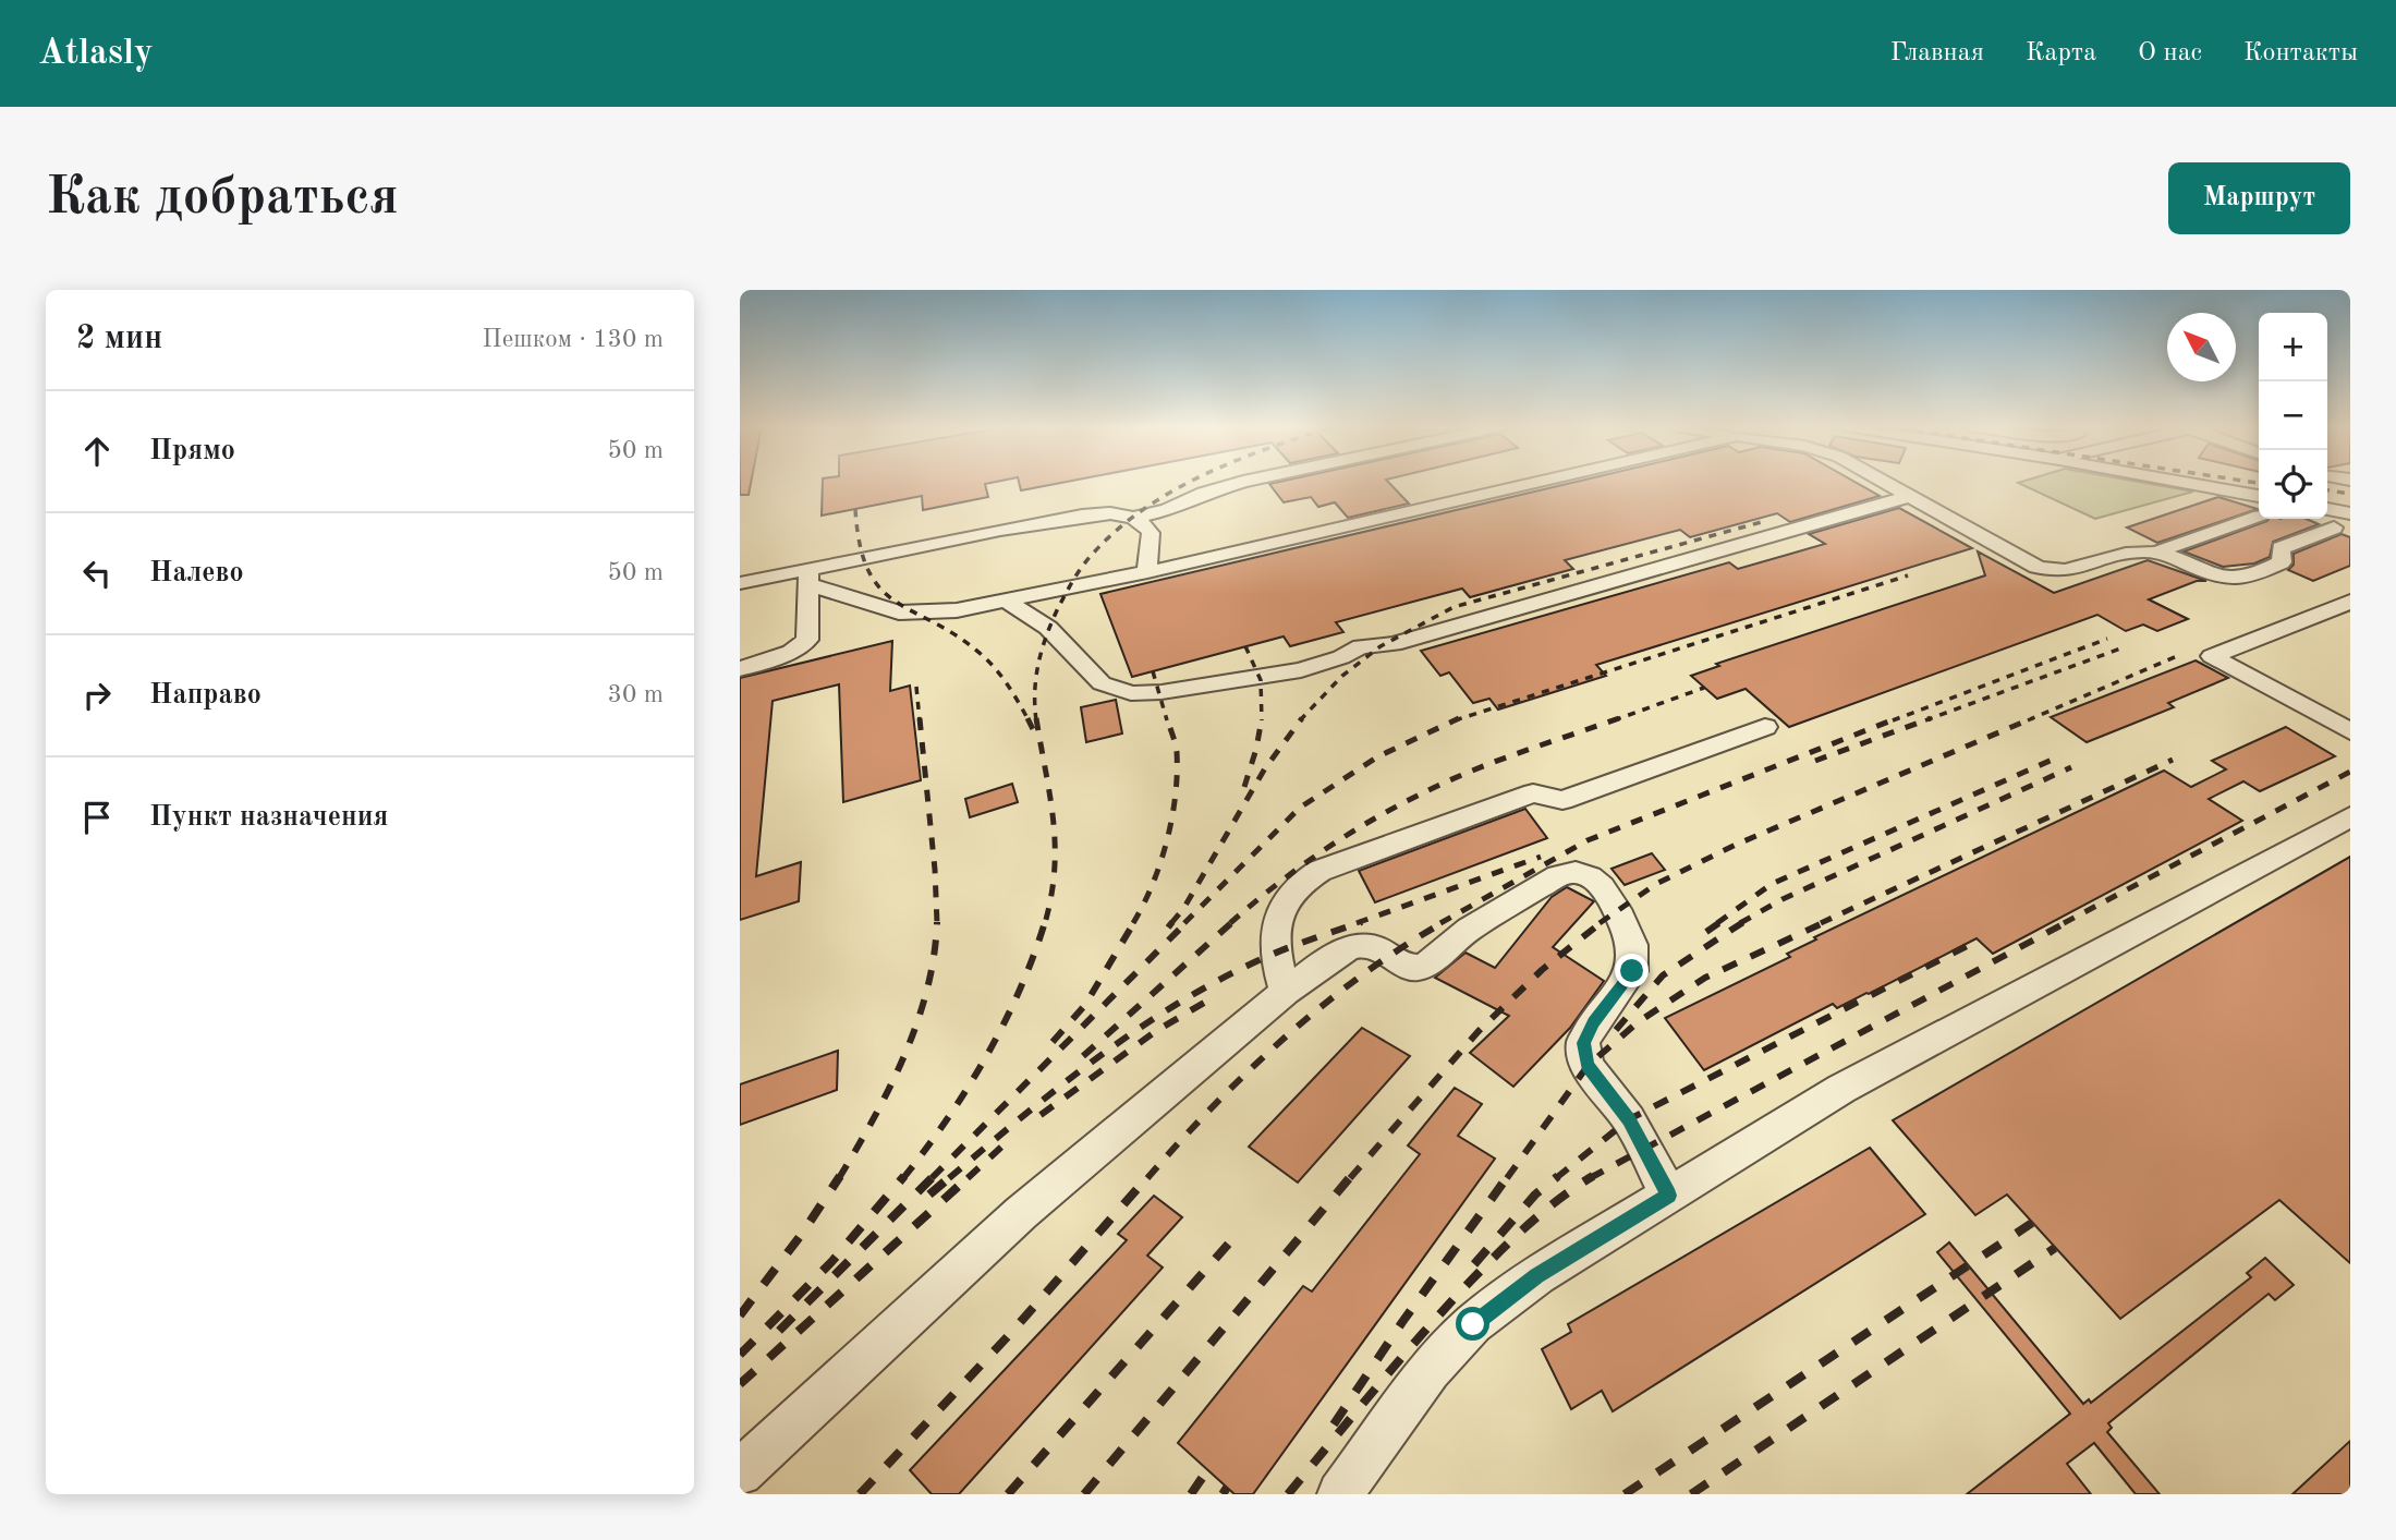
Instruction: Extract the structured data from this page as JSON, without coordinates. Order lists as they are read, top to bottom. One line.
{"north":"top left","page":{"header":"Atlasly","nav":["Главная","Карта","О нас","Контакты"],"buttons":"Маршрут","title":"Как добраться","heading":["2 мин","Пешком · 130 m"],"map_buttons":["+","−"],"list":[["Прямо","50 m"],["Налево","50 m"],["Направо","30 m"],"Пункт назначения"]}}
